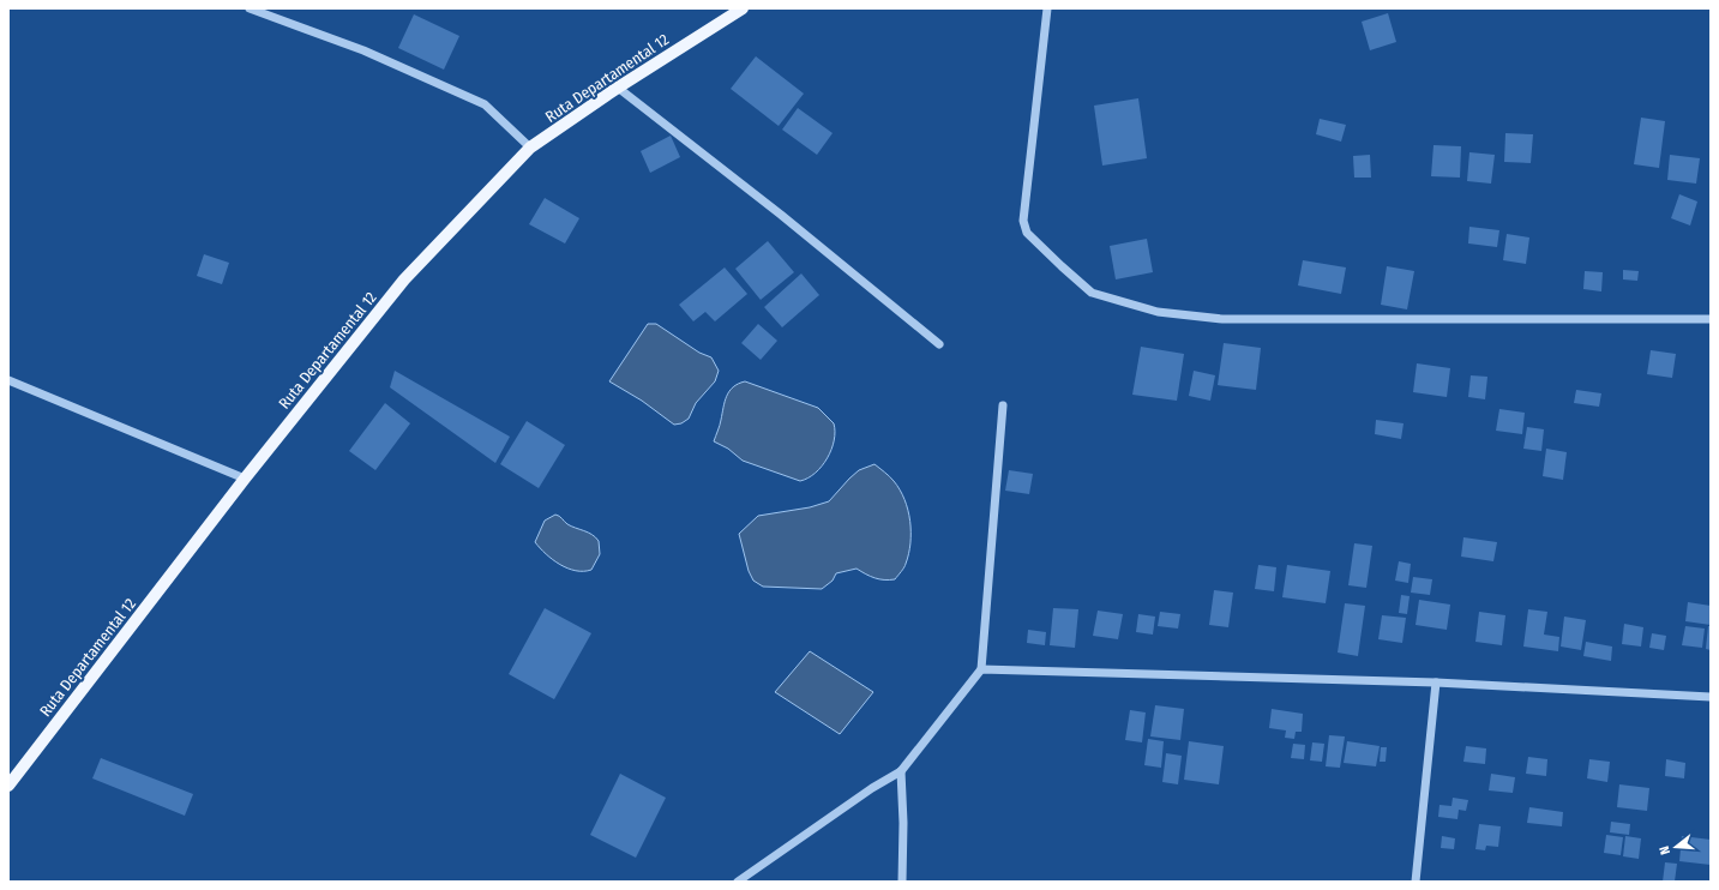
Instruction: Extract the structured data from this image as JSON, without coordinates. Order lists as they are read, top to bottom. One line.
{"streets":{"main road":["Ruta Departamental 12"]},"north":"left"}
